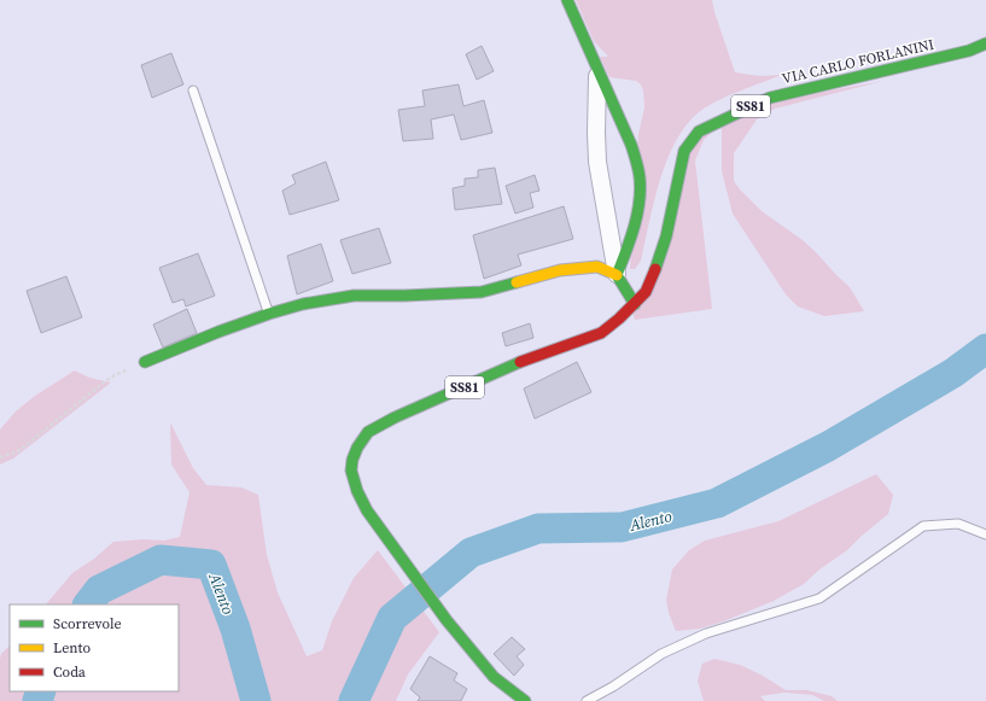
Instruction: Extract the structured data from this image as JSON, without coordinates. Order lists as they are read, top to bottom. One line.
{"streets":{"main road":["VIA CARLO FORLANINI","SS81"]},"crossings":[["VIA CARLO FORLANINI","SS81"]],"water":["Alento"],"legend":["Scorrevole","Lento","Coda"]}
